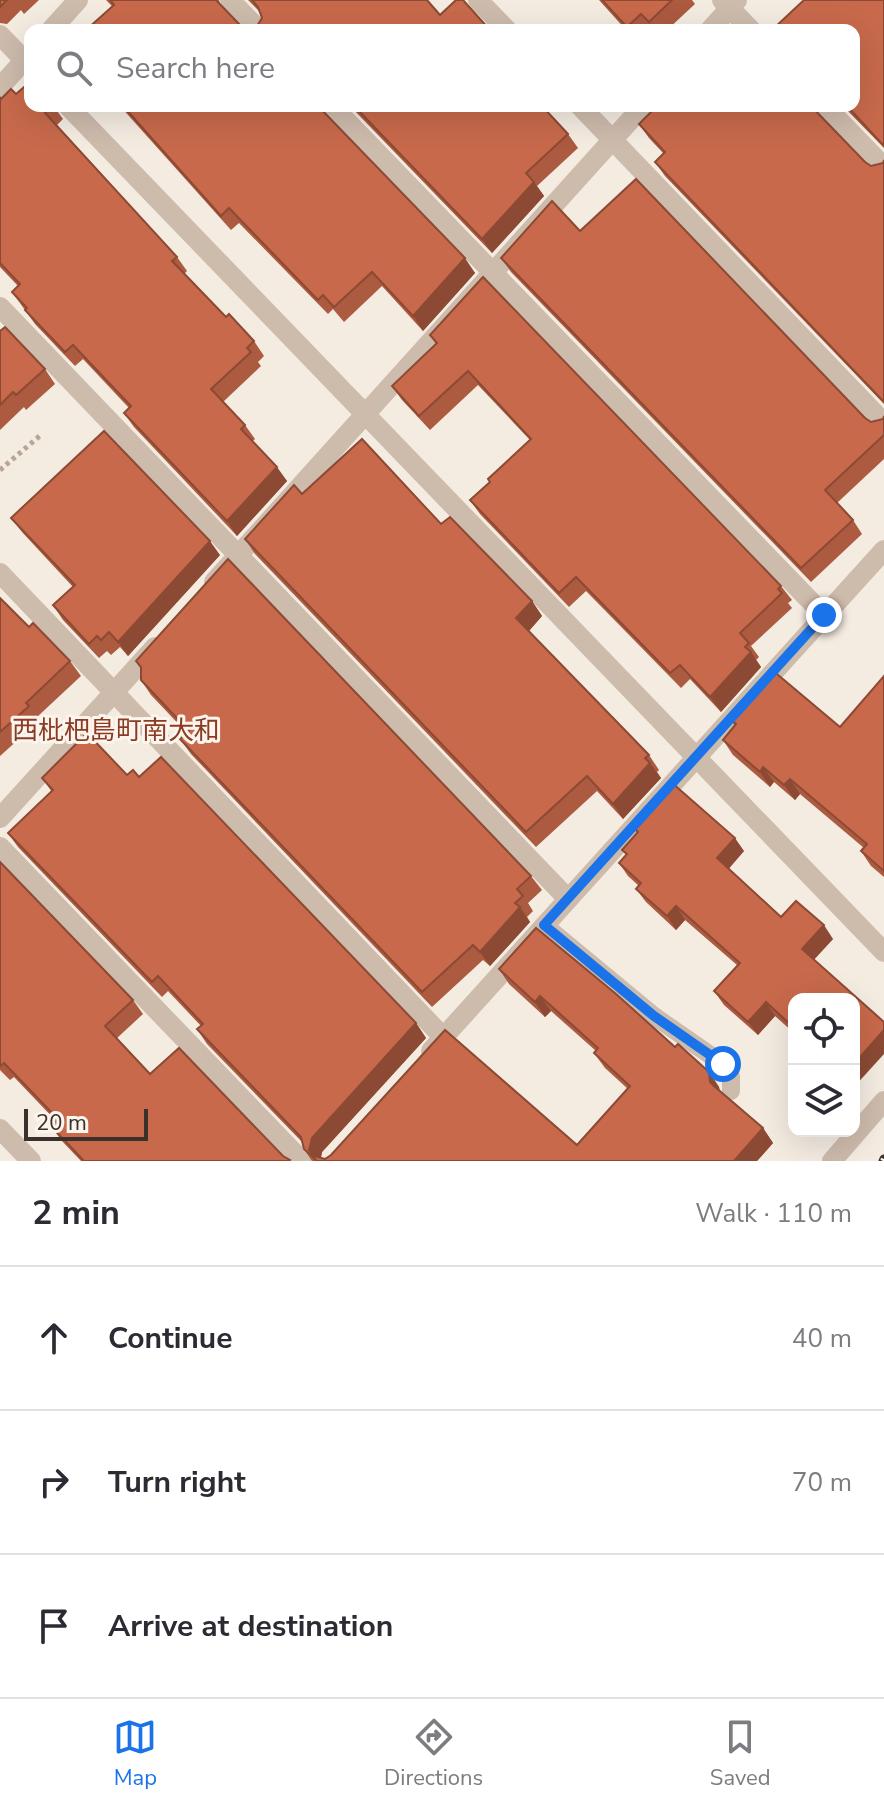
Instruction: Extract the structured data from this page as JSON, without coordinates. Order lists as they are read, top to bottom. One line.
{"districts":["西枇杷島町南大和"],"scale_bar":"20 m","page":{"search":"Search here","scale":"20 m","heading":["2 min","Walk · 110 m"],"list":[["Continue","40 m"],["Turn right","70 m"],"Arrive at destination"],"nav":["Map","Directions","Saved"]}}
